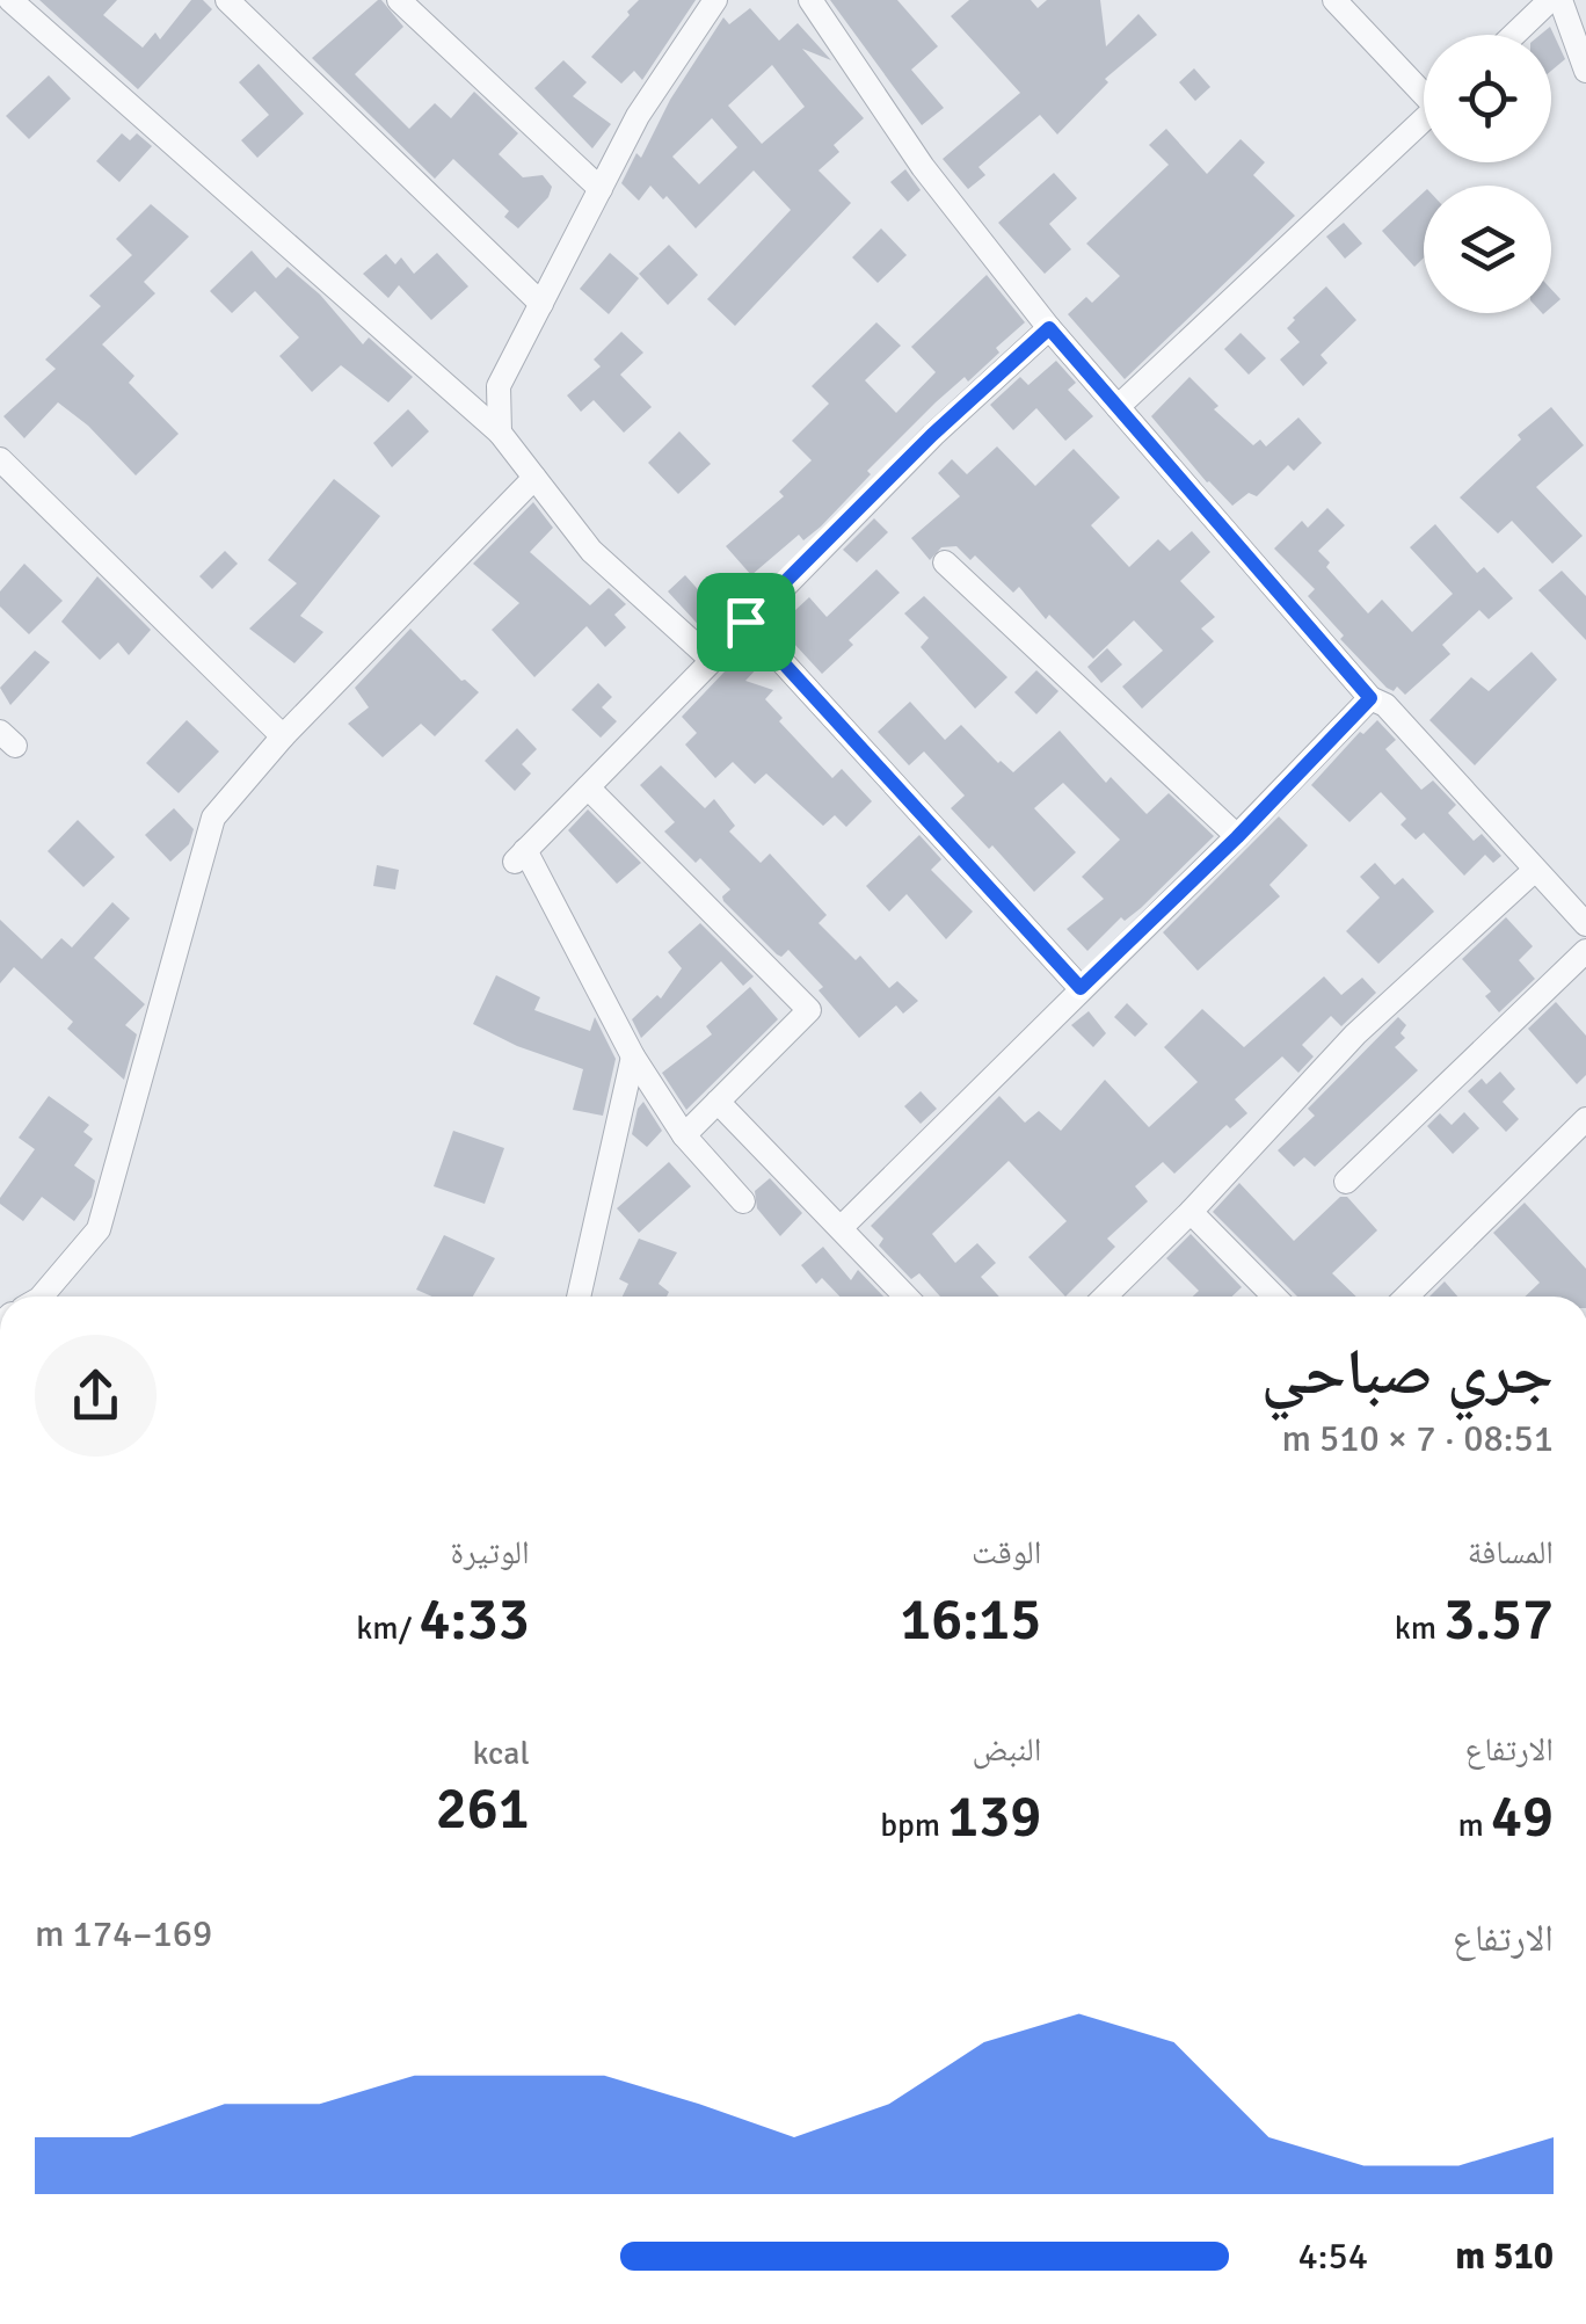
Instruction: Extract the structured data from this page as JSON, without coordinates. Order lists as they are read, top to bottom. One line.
{"page":{"heading":["جري صباحي","08:51 · 7 × 510 m"],"stats":[["المسافة","3.57 km"],["الوقت","16:15"],["الوتيرة","4:33 /km"],["الارتفاع","49 m"],["النبض","139 bpm"],["kcal","261"]],"chart":["الارتفاع","169–174 m"],"list":[{"name":"510 m","note":"4:54"}]}}
